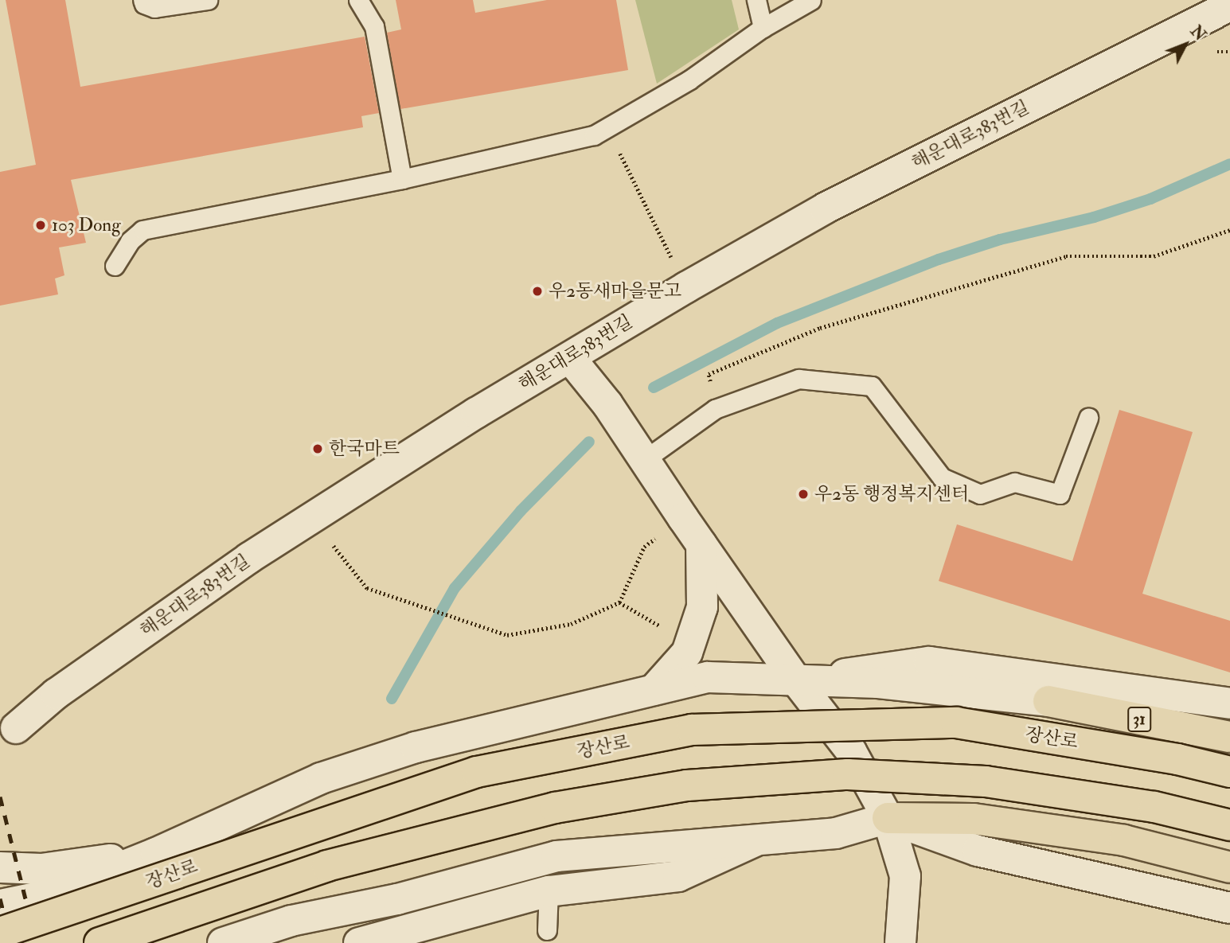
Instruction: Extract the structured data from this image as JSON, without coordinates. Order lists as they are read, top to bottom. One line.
{"streets":{"highway":["31","장산로"],"street":["해운대로383번길"]},"places":["103 Dong","우2동새마을문고","한국마트","우2동 행정복지센터"],"north":"top right"}
